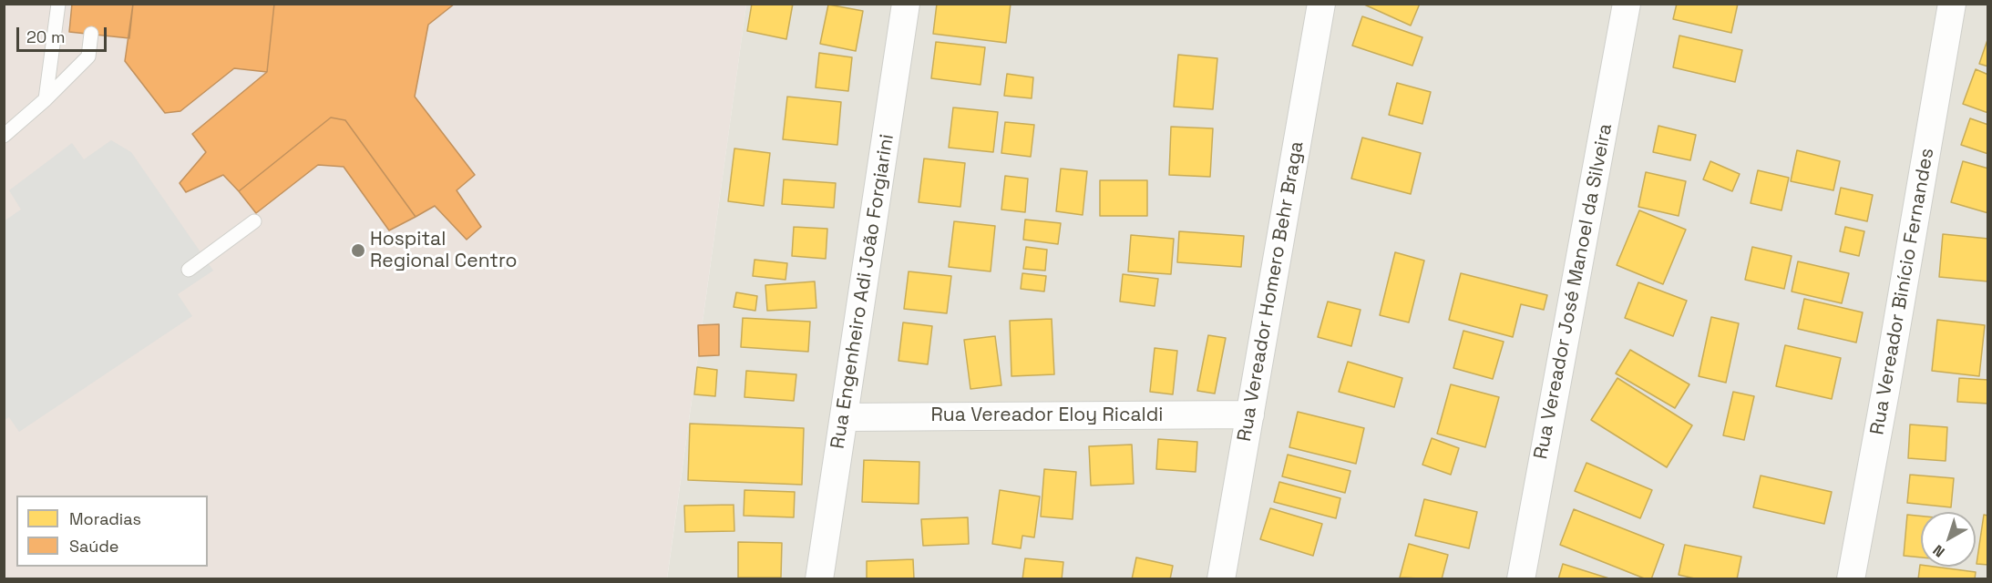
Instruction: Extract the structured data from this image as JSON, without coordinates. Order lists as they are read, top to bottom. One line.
{"streets":{"street":["Rua Engenheiro Adi João Forgiarini","Rua Vereador Homero Behr Braga","Rua Vereador José Manoel da Silveira","Rua Vereador Binício Fernandes","Rua Vereador Eloy Ricaldi"]},"crossings":[["Rua Engenheiro Adi João Forgiarini","Rua Vereador Eloy Ricaldi"],["Rua Vereador Homero Behr Braga","Rua Vereador Eloy Ricaldi"]],"places":["Hospital Regional Centro"],"legend":["Moradias","Saúde"],"scale_bar":"20 m","north":"bottom left"}
